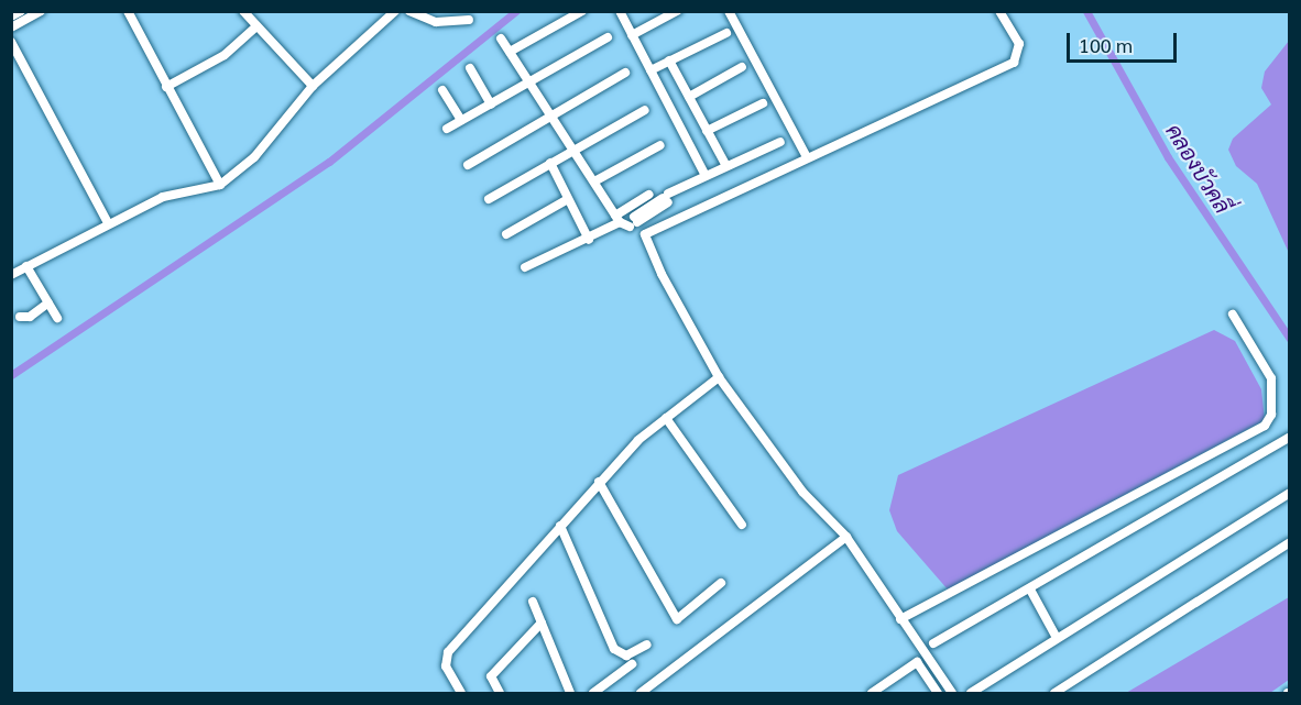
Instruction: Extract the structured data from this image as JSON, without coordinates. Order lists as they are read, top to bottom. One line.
{"water":["คลองบัวคลี่"],"scale_bar":"100 m"}
